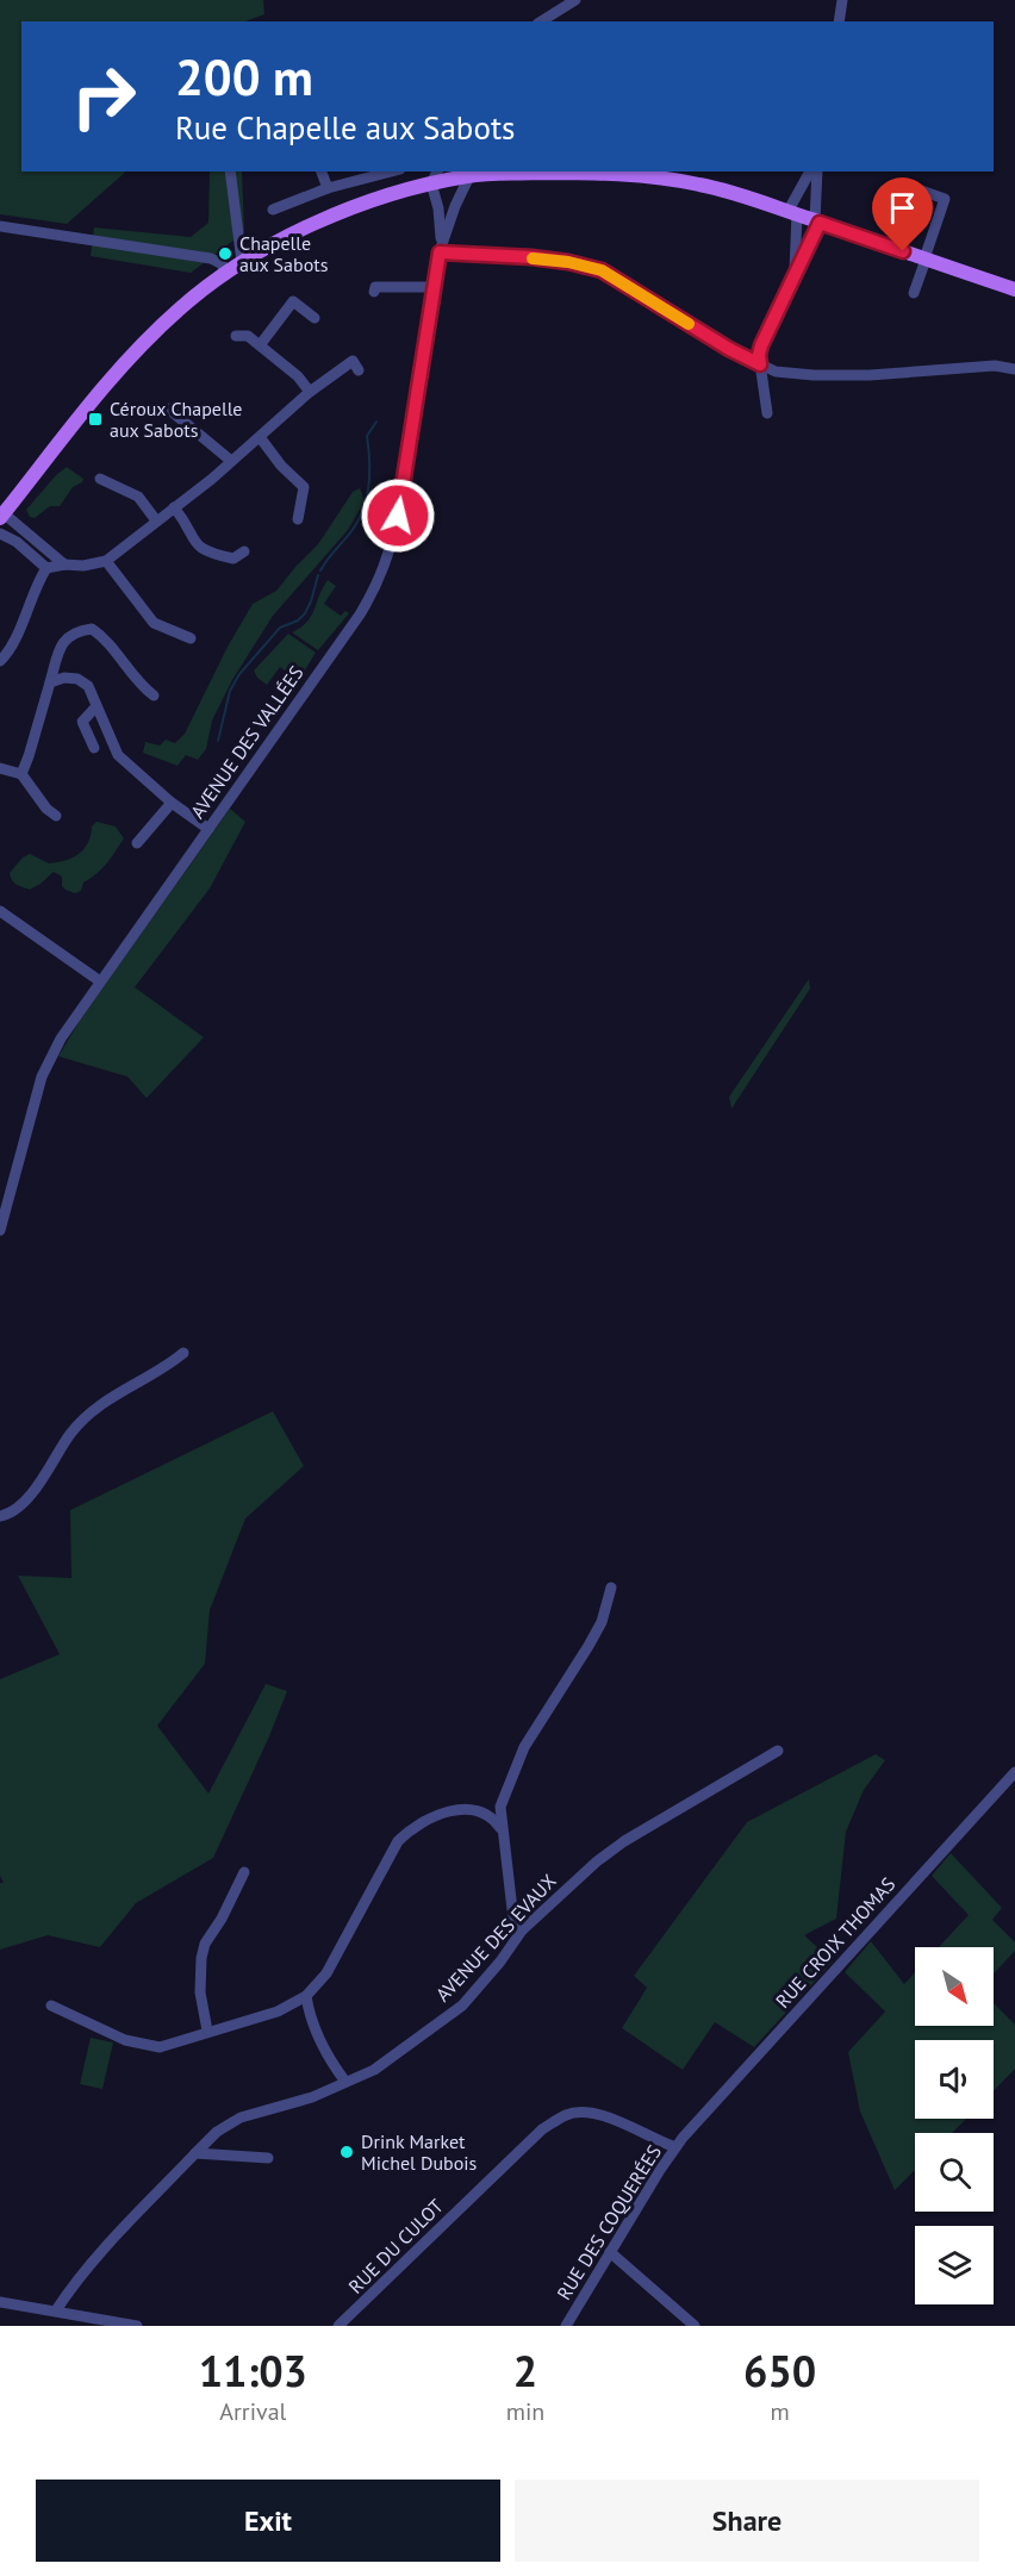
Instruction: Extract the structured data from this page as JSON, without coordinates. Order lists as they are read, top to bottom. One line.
{"streets":{"street":["AVENUE DES VALLÉES","AVENUE DES EVAUX","RUE CROIX THOMAS","RUE DES COQUERÉES","RUE DU CULOT"]},"crossings":[["RUE CROIX THOMAS","RUE DES COQUERÉES"],["RUE CROIX THOMAS","RUE DU CULOT"],["RUE DES COQUERÉES","RUE DU CULOT"]],"places":{"other":["Chapelle aux Sabots","Drink Market Michel Dubois"],"transit":["Céroux Chapelle aux Sabots"]},"north":"bottom right","page":{"turn":["200 m","Rue Chapelle aux Sabots"],"eta":["11:03","Arrival","2","min","650","m"],"buttons":["Exit","Share"]}}
